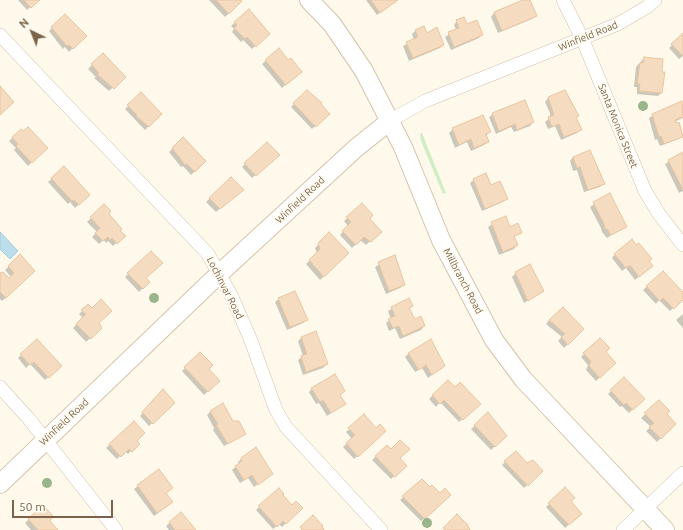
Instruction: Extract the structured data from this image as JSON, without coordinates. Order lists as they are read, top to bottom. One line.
{"streets":{"main road":["Winfield Road","Millbranch Road"],"street":["Santa Monica Street","Lochinvar Road"]},"crossings":[["Winfield Road","Santa Monica Street"],["Winfield Road","Millbranch Road"],["Winfield Road","Lochinvar Road"]],"scale_bar":"50 m","north":"top left"}
